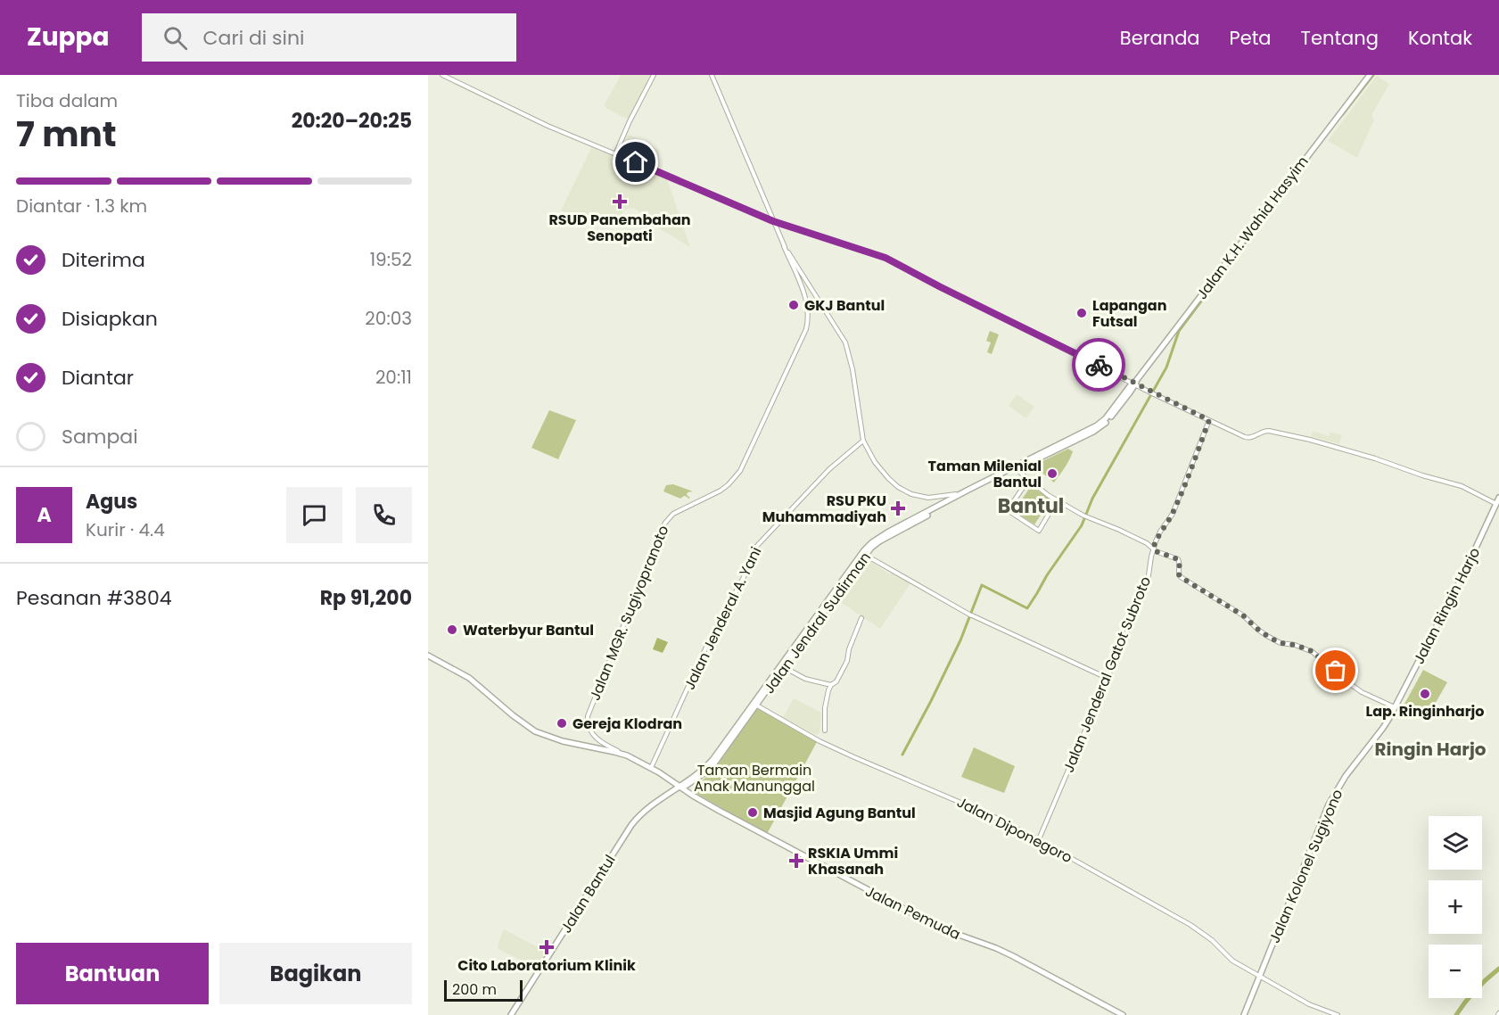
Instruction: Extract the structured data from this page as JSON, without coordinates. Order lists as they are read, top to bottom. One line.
{"streets":{"main road":["Jalan K.H. Wahid Hasyim","Jalan Ringin Harjo","Jalan MGR. Sugiyopranoto","Jalan Jenderal A. Yani","Jalan Jendral Sudirman","Jalan Jenderal Gatot Subroto","Jalan Diponegoro","Jalan Kolonel Sugiyono","Jalan Bantul","Jalan Pemuda"]},"crossings":[["Jalan K.H. Wahid Hasyim","Jalan Jendral Sudirman"],["Jalan Ringin Harjo","Jalan Kolonel Sugiyono"],["Jalan MGR. Sugiyopranoto","Jalan Pemuda"],["Jalan Jenderal A. Yani","Jalan Pemuda"],["Jalan Jendral Sudirman","Jalan Diponegoro"],["Jalan Jendral Sudirman","Jalan Bantul"],["Jalan Jendral Sudirman","Jalan Pemuda"],["Jalan Jenderal Gatot Subroto","Jalan Diponegoro"],["Jalan Diponegoro","Jalan Kolonel Sugiyono"],["Jalan Bantul","Jalan Pemuda"]],"districts":["Bantul","Ringin Harjo"],"parks":["Taman Bermain Anak Manunggal"],"places":{"health":["RSUD Panembahan Senopati","RSU PKU Muhammadiyah","RSKIA Ummi Khasanah","Cito Laboratorium Klinik"],"other":["GKJ Bantul","Lapangan Futsal","Taman Milenial Bantul","Waterbyur Bantul","Lap. Ringinharjo","Gereja Klodran","Masjid Agung Bantul"]},"scale_bar":"200 m","page":{"header":"Zuppa","search":"Cari di sini","nav":["Beranda","Peta","Tentang","Kontak"],"heading":["7 mnt","Tiba dalam","20:20–20:25"],"panel":["Agus","Kurir · 4.4","Pesanan #3804","Rp 91,200"],"bar":"Diantar · 1.3 km","list":[["Diterima","19:52"],["Disiapkan","20:03"],["Diantar","20:11"],"Sampai"],"round":"A","map_buttons":["+","−"],"buttons":["Bantuan","Bagikan"],"scale":"200 m"}}
